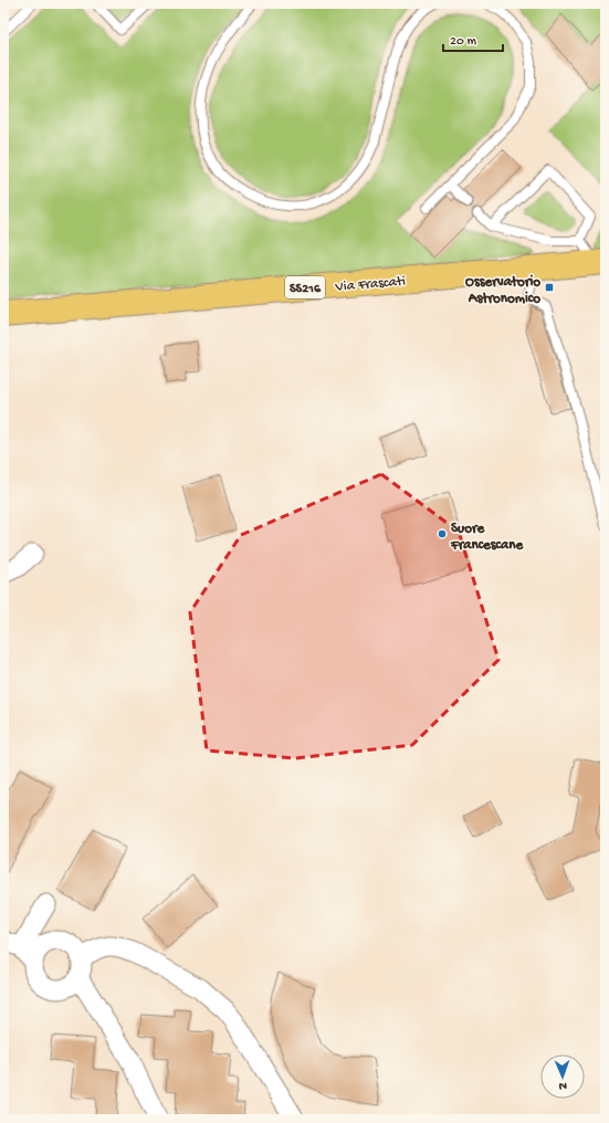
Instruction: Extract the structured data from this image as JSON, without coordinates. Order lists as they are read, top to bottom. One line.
{"streets":{"main road":["Via Frascati","SS216"]},"places":{"transit":["Osservatorio Astronomico"],"other":["Suore Francescane"]},"scale_bar":"20 m","north":"bottom"}
